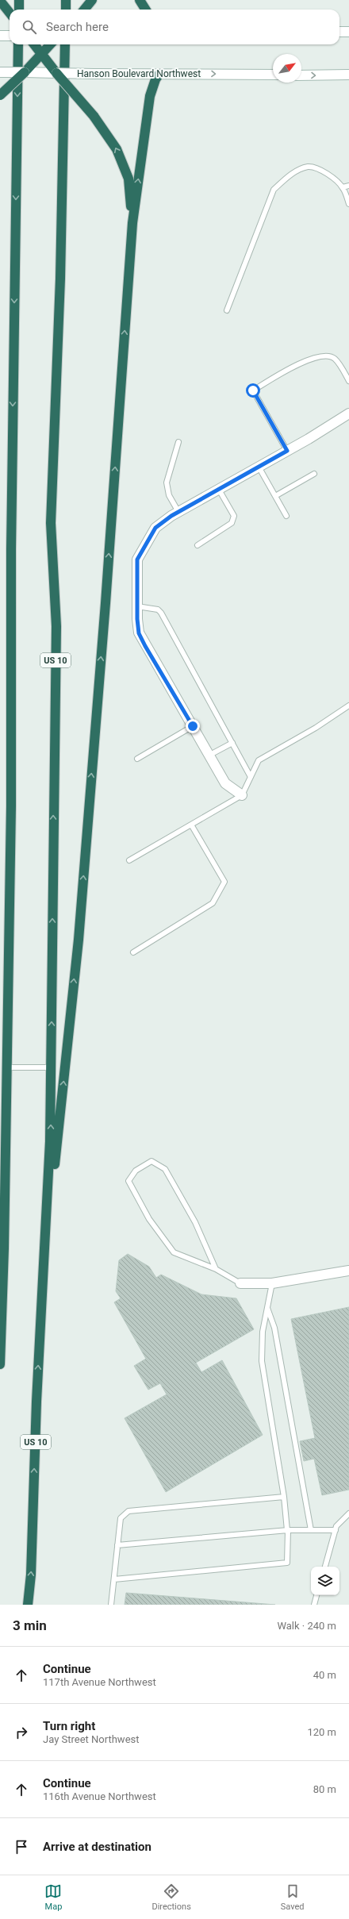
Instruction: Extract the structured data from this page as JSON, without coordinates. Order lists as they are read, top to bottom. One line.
{"streets":{"highway":["US 10"],"street":["Hanson Boulevard Northwest"]},"one_way":["Hanson Boulevard Northwest"],"north":"top right","page":{"search":"Search here","heading":["3 min","Walk · 240 m"],"list":[["Continue","117th Avenue Northwest","40 m"],["Turn right","Jay Street Northwest","120 m"],["Continue","116th Avenue Northwest","80 m"],"Arrive at destination"],"nav":["Map","Directions","Saved"]}}
